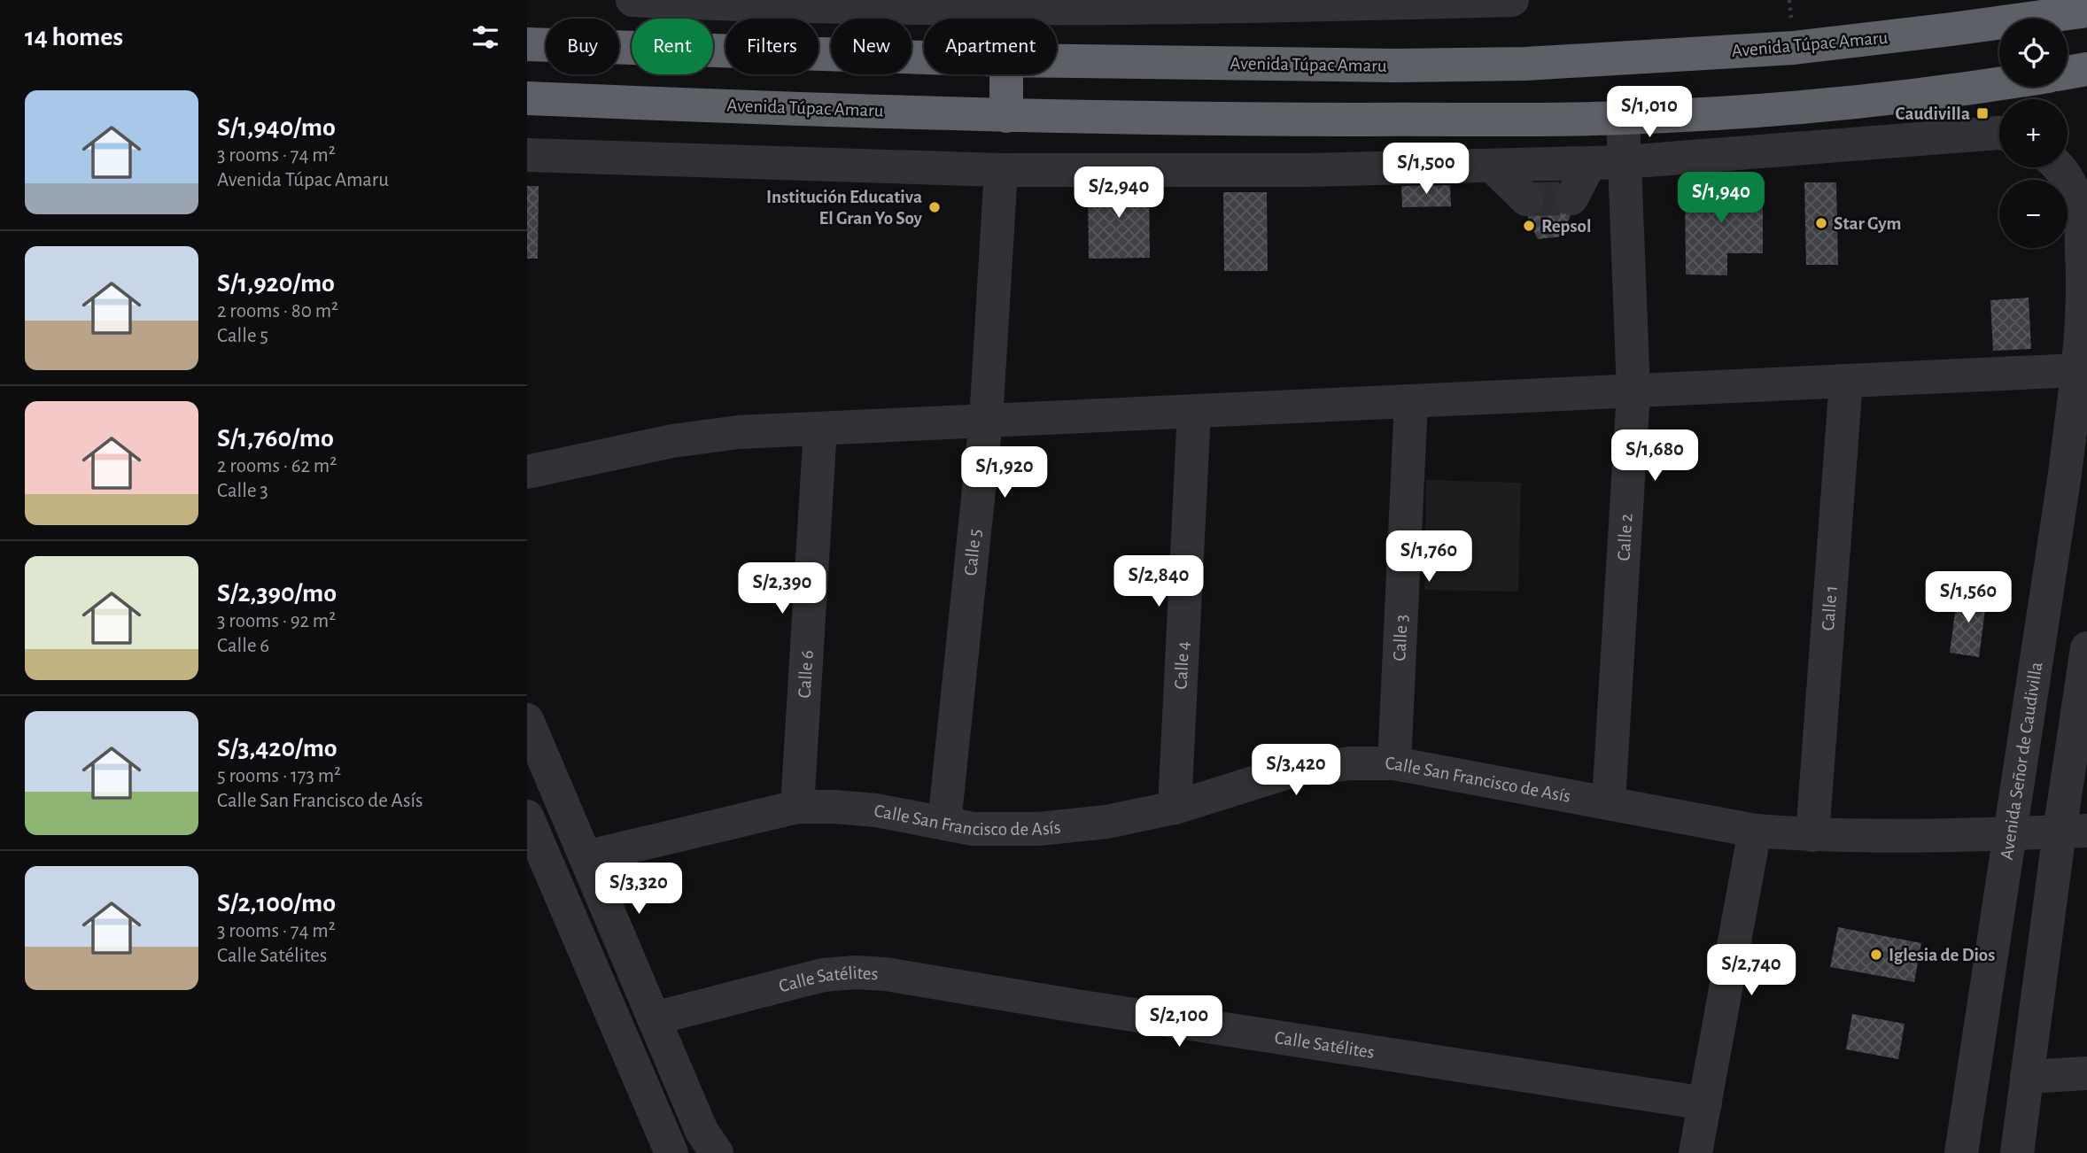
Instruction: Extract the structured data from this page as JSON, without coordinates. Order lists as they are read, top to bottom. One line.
{"streets":{"highway":["Avenida Túpac Amaru"],"street":["Calle 2","Calle 5","Calle 1","Calle 3","Calle 4","Calle 6","Avenida Señor de Caudivilla","Calle San Francisco de Asís","Calle Satélites"]},"crossings":[["Avenida Túpac Amaru","Calle 2"],["Calle 2","Calle San Francisco de Asís"],["Calle 5","Calle San Francisco de Asís"],["Calle 1","Calle San Francisco de Asís"],["Calle 3","Calle San Francisco de Asís"],["Calle 4","Calle San Francisco de Asís"],["Calle 6","Calle San Francisco de Asís"],["Avenida Señor de Caudivilla","Calle San Francisco de Asís"]],"places":{"transit":["Caudivilla"],"other":["Institución Educativa El Gran Yo Soy","Star Gym","Repsol","Iglesia de Dios"]},"page":{"heading":"14 homes","map_buttons":["+","−"],"chip":["Buy","Rent","Filters","New","Apartment"],"list":[{"name":"S/1,940/mo","note":"3 rooms · 74 m² · Avenida Túpac Amaru"},{"name":"S/1,920/mo","note":"2 rooms · 80 m² · Calle 5"},{"name":"S/1,760/mo","note":"2 rooms · 62 m² · Calle 3"},{"name":"S/2,390/mo","note":"3 rooms · 92 m² · Calle 6"},{"name":"S/3,420/mo","note":"5 rooms · 173 m² · Calle San Francisco de Asís"},{"name":"S/2,100/mo","note":"3 rooms · 74 m² · Calle Satélites"}],"price":["S/1,010","S/1,500","S/2,940","S/1,940","S/1,680","S/1,920","S/1,760","S/2,840","S/2,390","S/1,560","S/3,420","S/3,320","S/2,740","S/2,100"]}}
